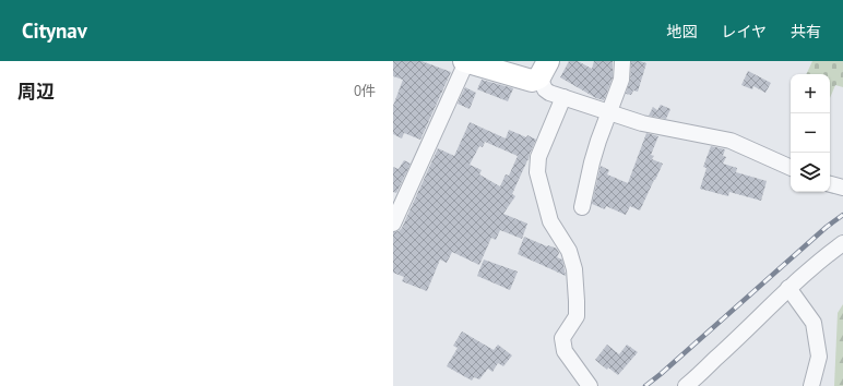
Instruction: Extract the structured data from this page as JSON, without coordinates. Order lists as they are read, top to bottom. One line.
{"page":{"header":"Citynav","nav":["地図","レイヤ","共有"],"heading":["周辺","0件"],"map_buttons":["+","−"]}}
